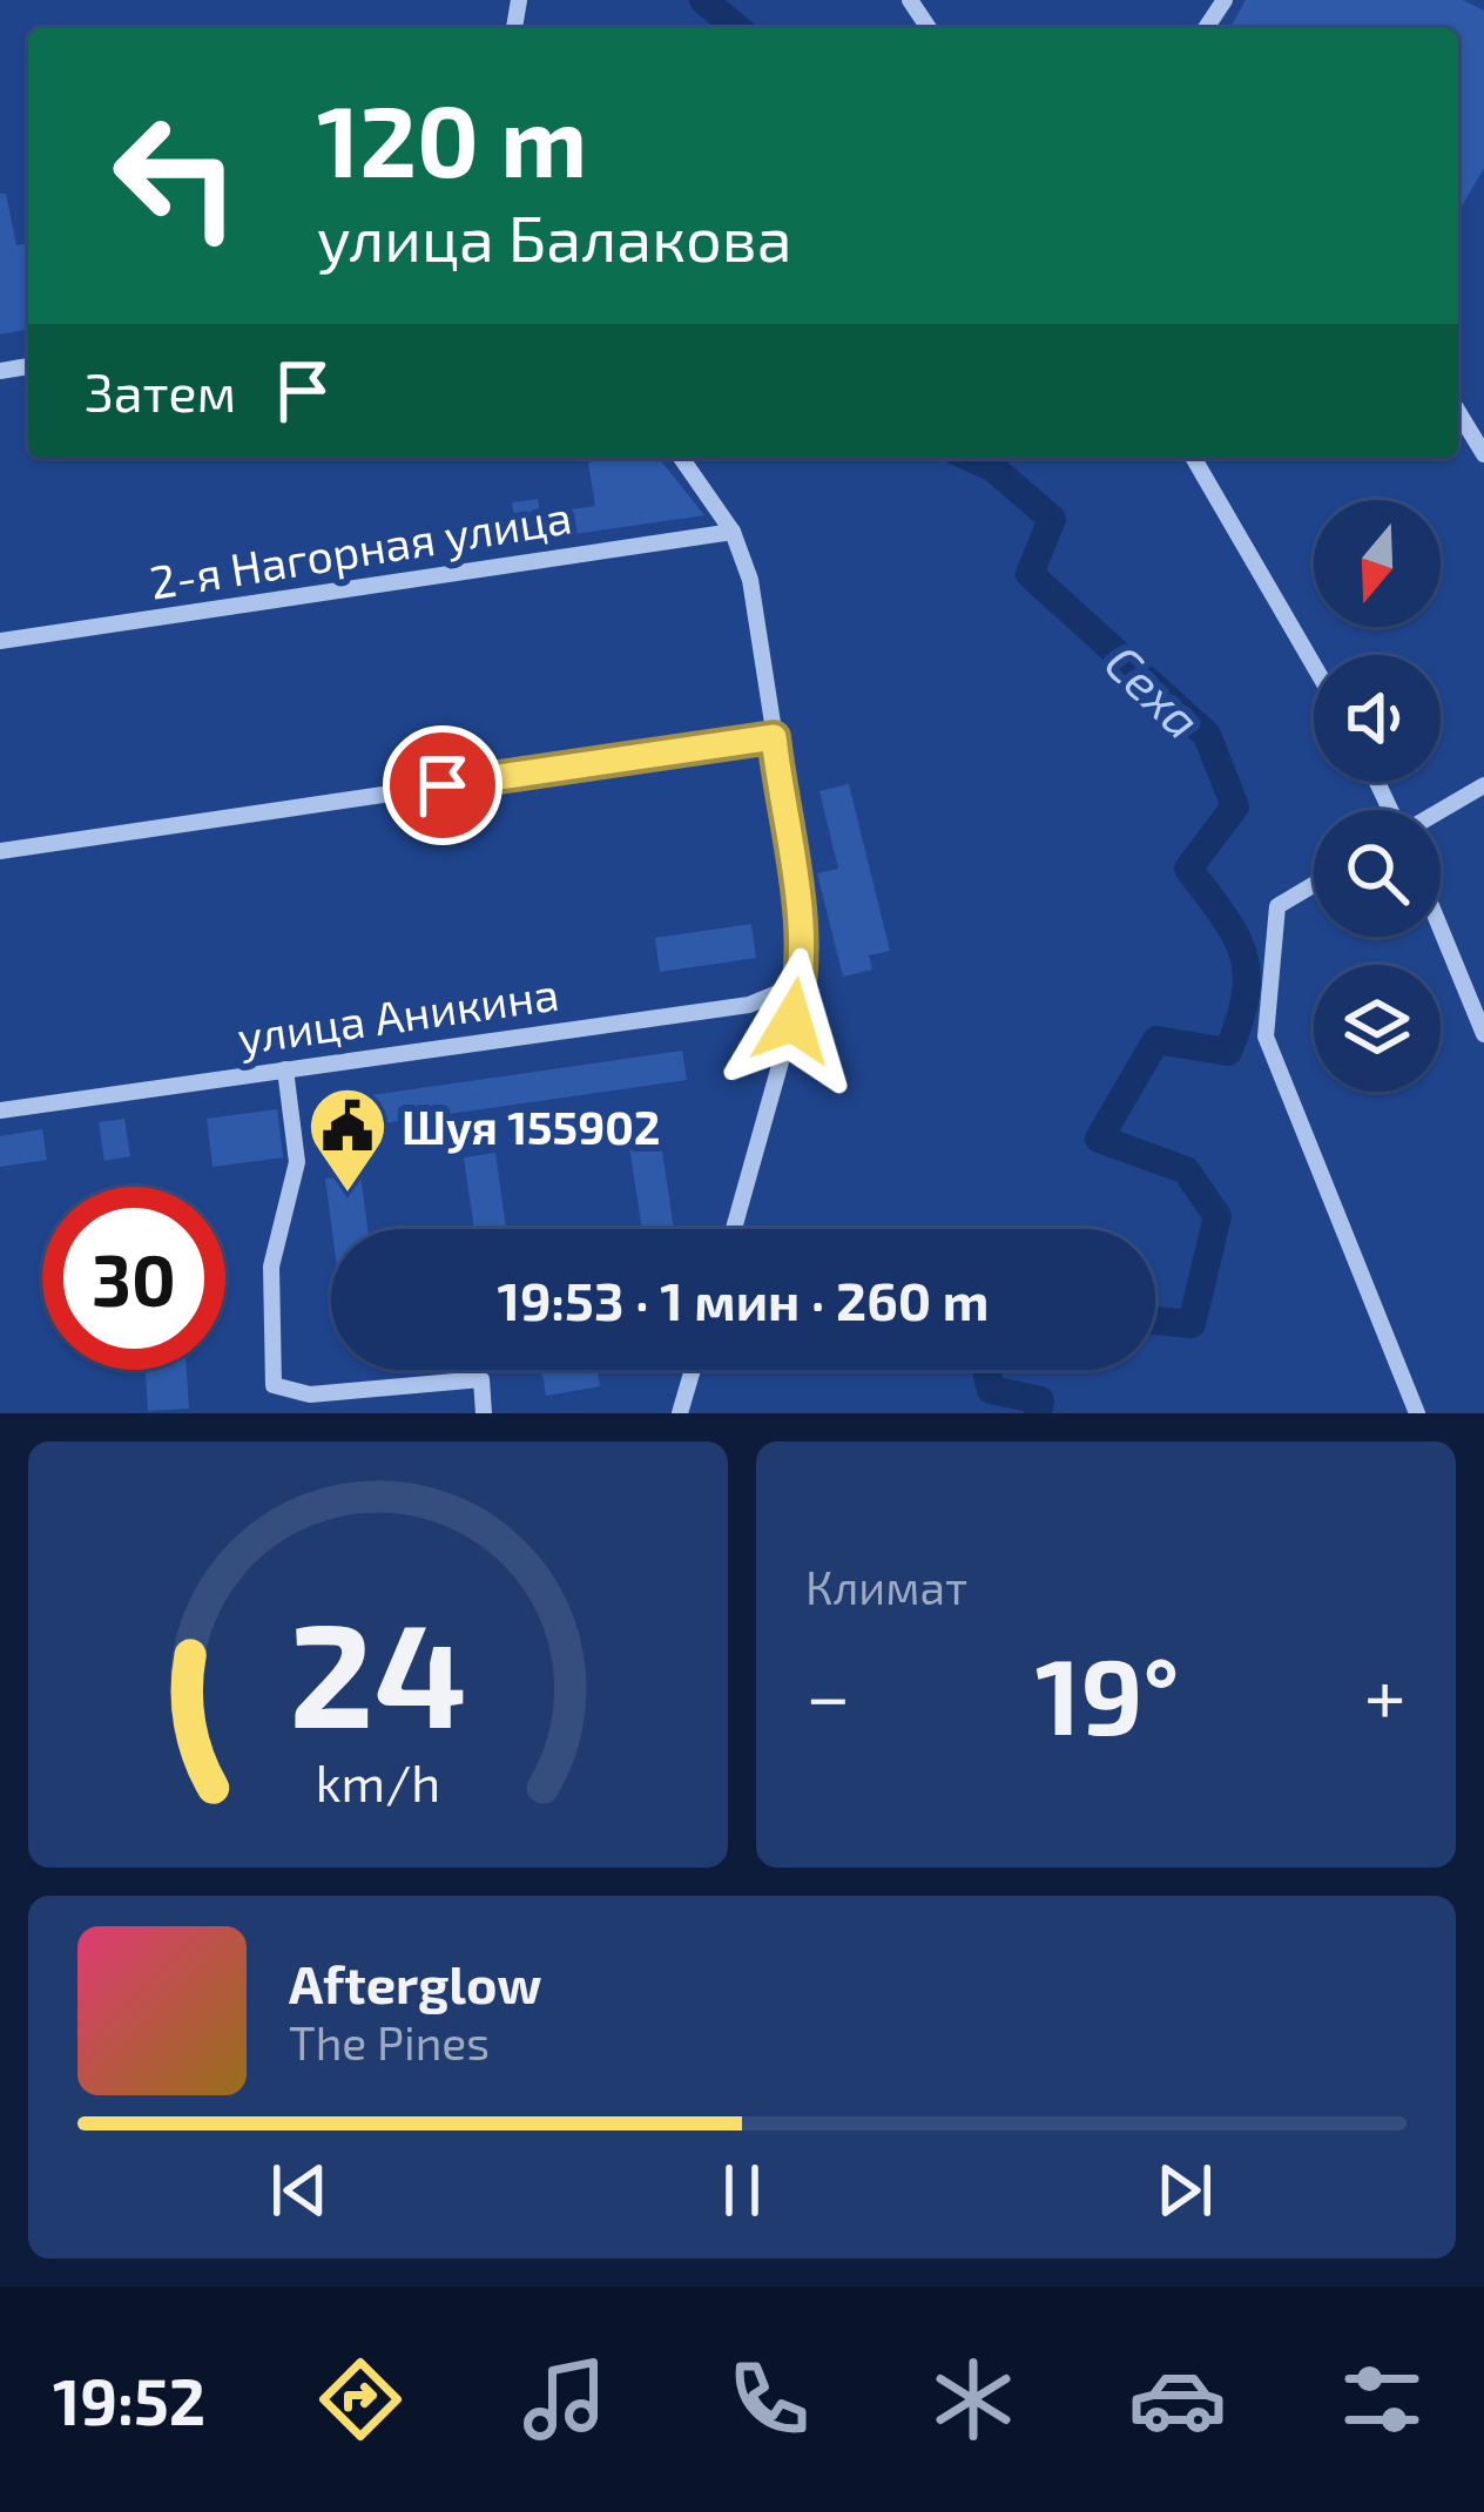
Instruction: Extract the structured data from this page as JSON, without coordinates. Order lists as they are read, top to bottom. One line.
{"streets":{"street":["2-я Нагорная улица","улица Аникина"]},"water":["Сеха"],"places":{"public building":["Шуя 155902"]},"north":"bottom","page":{"turn":["120 m","улица Балакова"],"then":"Затем","limit":"30","trip":"19:53 · 1 мин · 260 m","tile":"Климат","heat":["−","19°","+"],"song":["Afterglow","The Pines"],"tabs":"19:52","gauge":["24","km/h"]}}
